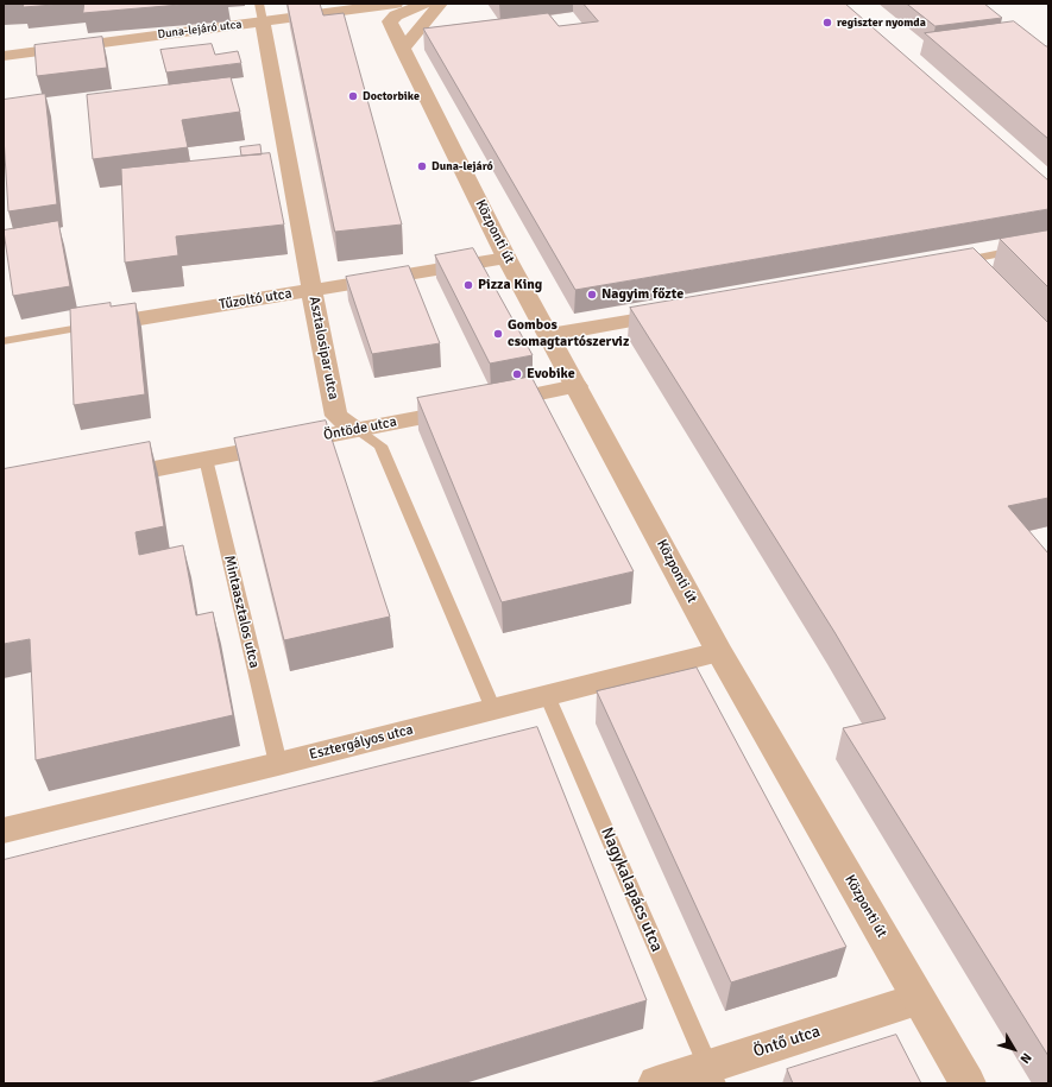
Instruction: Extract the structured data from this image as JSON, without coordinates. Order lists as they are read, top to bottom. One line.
{"streets":{"street":["Duna-lejáró utca","Központi út","Tűzoltó utca","Asztalosipar utca","Öntöde utca","Esztergályos utca","Öntő utca"],"lane":["Mintaasztalos utca","Nagykalapács utca"]},"crossings":[["Duna-lejáró utca","Asztalosipar utca"],["Központi út","Tűzoltó utca"],["Központi út","Öntöde utca"],["Központi út","Esztergályos utca"],["Központi út","Öntő utca"],["Tűzoltó utca","Asztalosipar utca"],["Asztalosipar utca","Öntöde utca"],["Asztalosipar utca","Esztergályos utca"],["Öntöde utca","Mintaasztalos utca"],["Mintaasztalos utca","Esztergályos utca"],["Esztergályos utca","Nagykalapács utca"],["Nagykalapács utca","Öntő utca"]],"places":["regiszter nyomda","Doctorbike","Duna-lejáró","Pizza King","Nagyim főzte","Gombos csomagtartószerviz","Evobike"],"north":"bottom right"}
